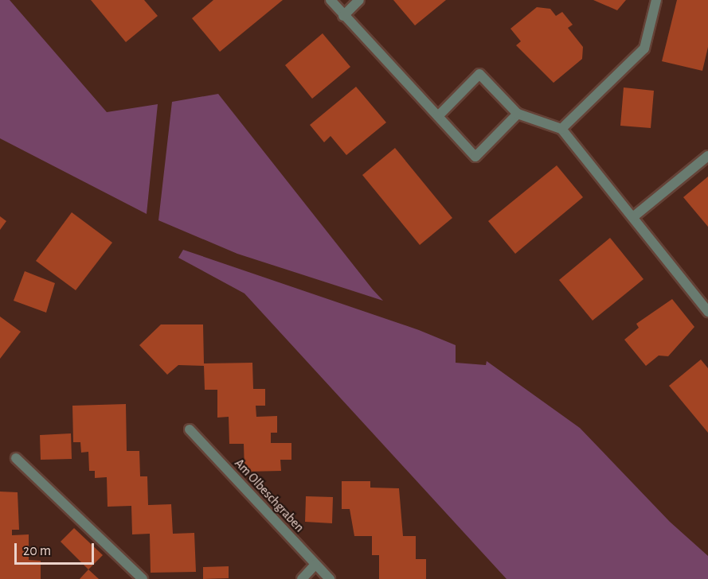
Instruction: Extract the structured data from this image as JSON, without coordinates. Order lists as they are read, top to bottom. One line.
{"streets":{"street":["Am Olbeschgraben"]},"scale_bar":"20 m"}
